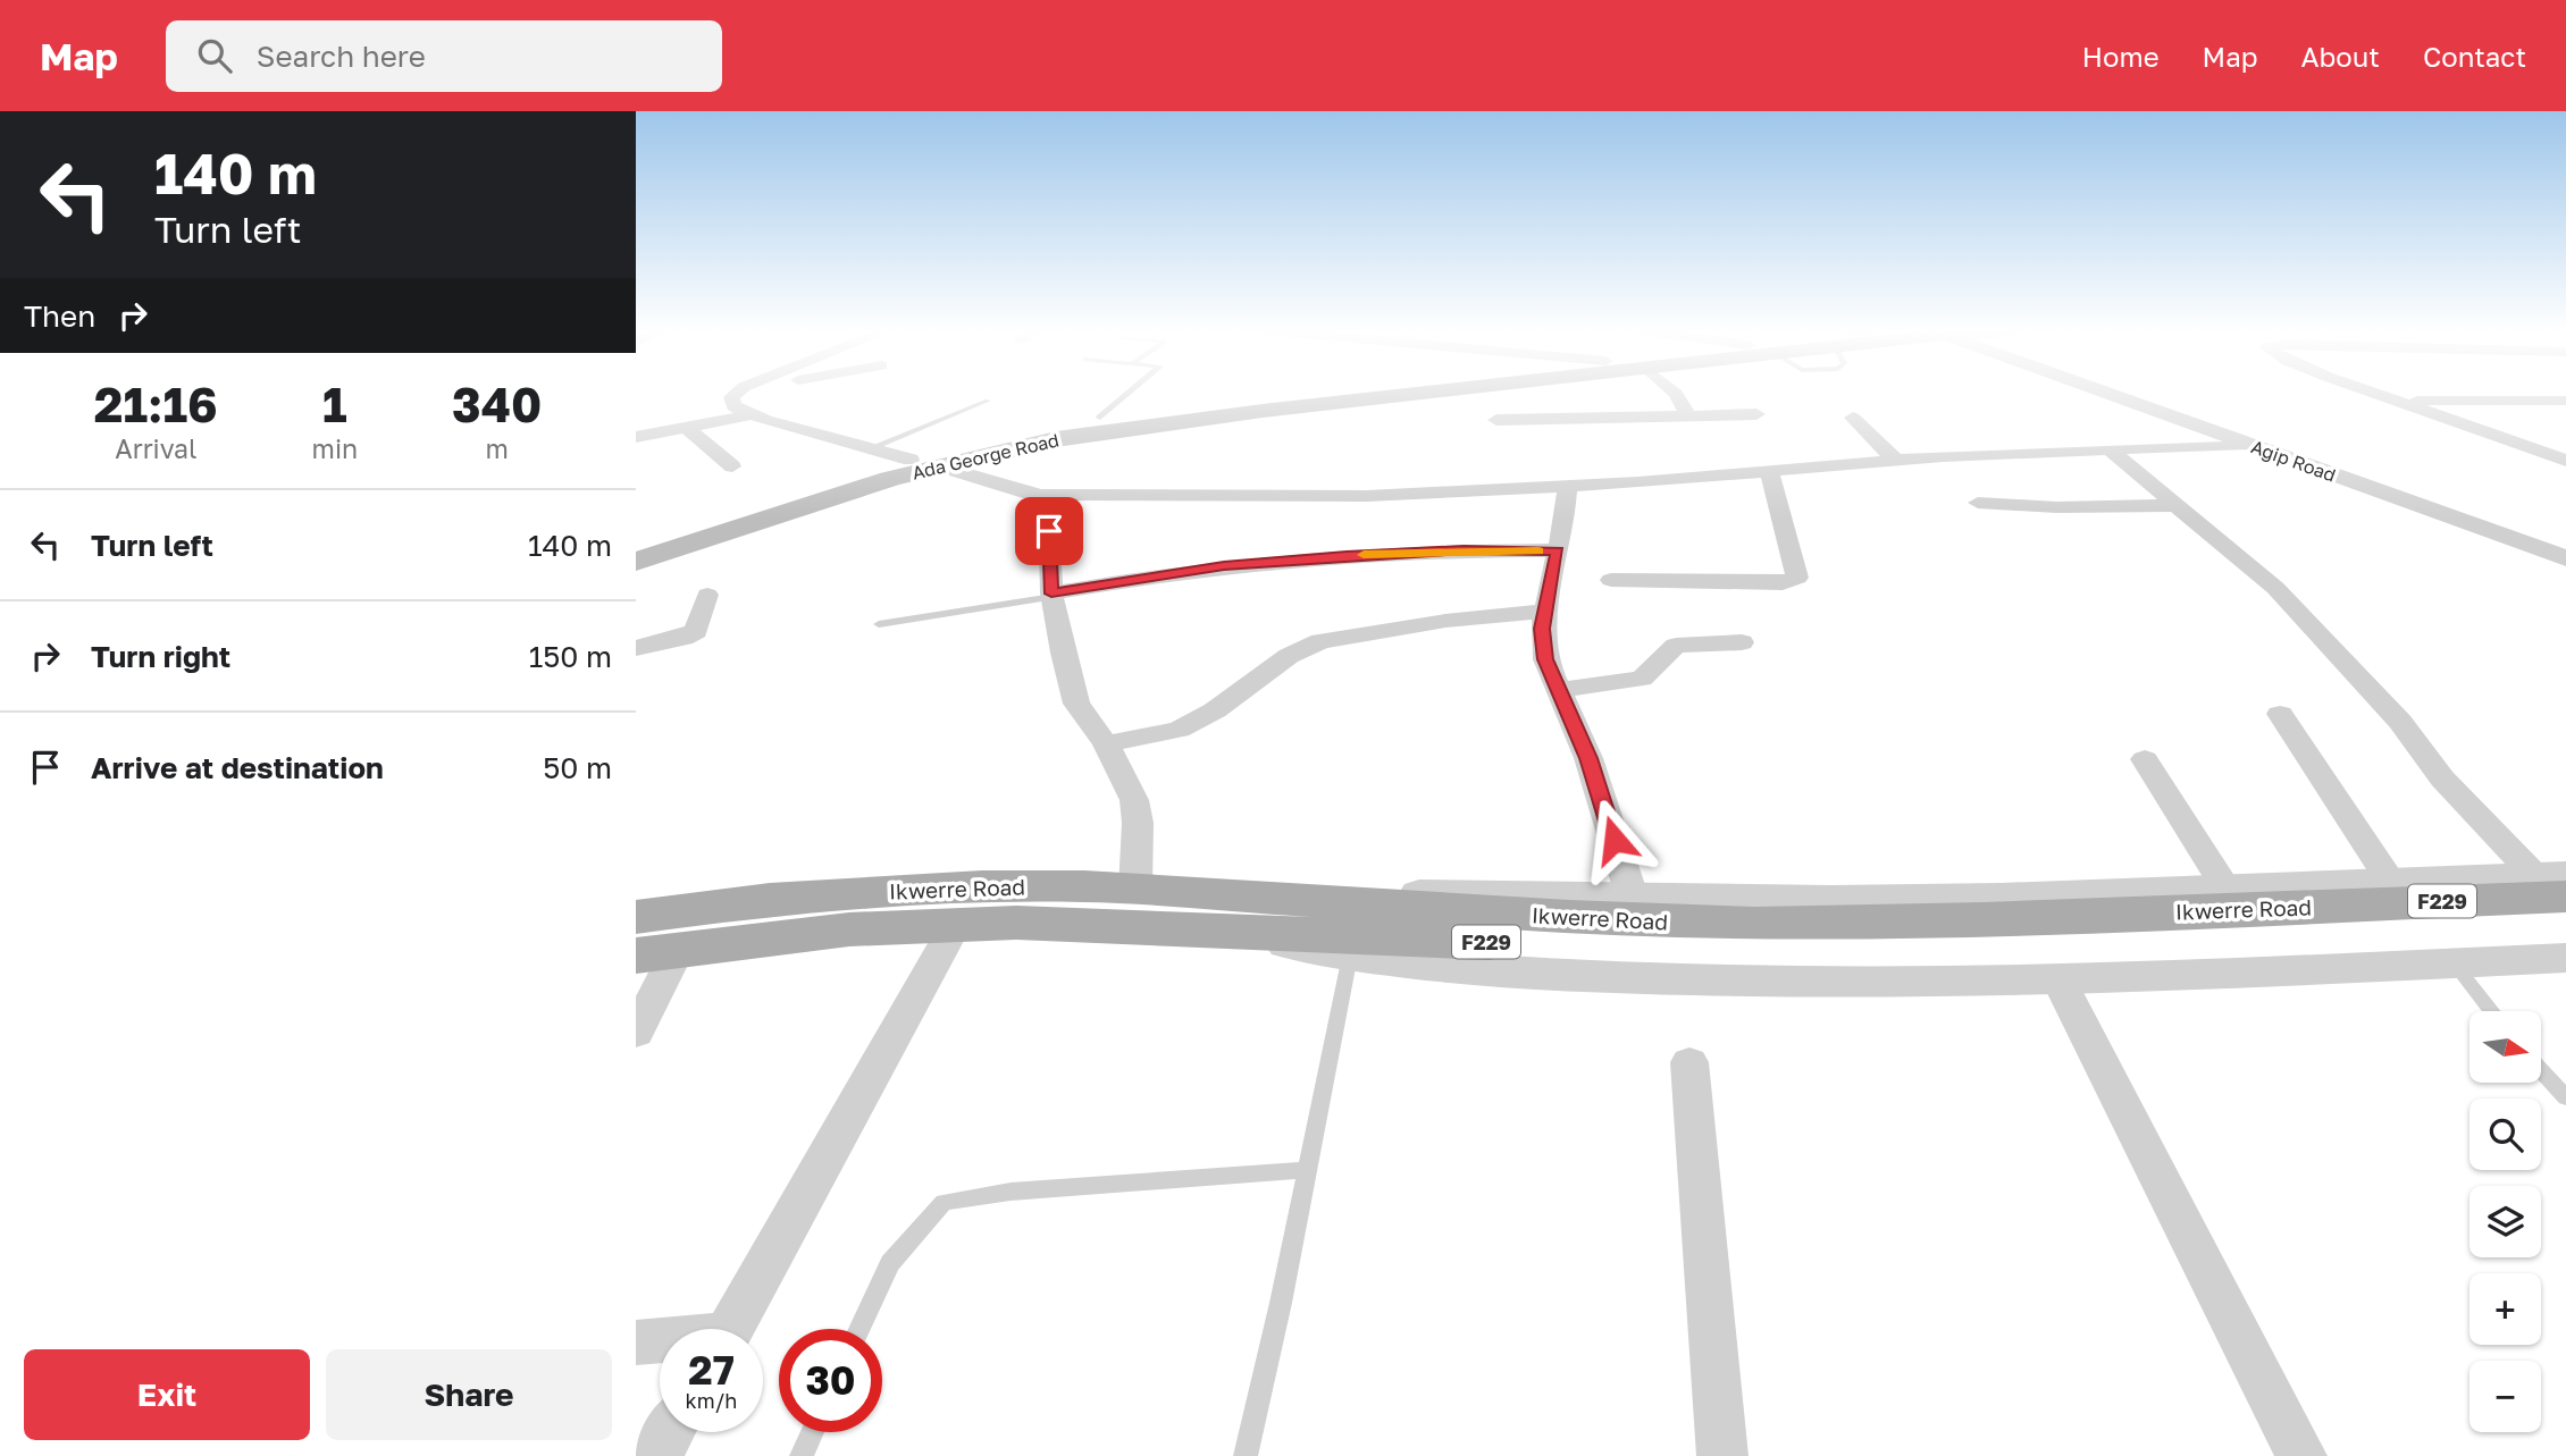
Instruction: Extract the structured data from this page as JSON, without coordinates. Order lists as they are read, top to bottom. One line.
{"streets":{"main road":["Ada George Road","Ikwerre Road","F229"],"street":["Agip Road"]},"north":"right","page":{"header":"Map","search":"Search here","nav":["Home","Map","About","Contact"],"turn":["140 m","Turn left"],"then":"Then","eta":["21:16","Arrival","1","min","340","m"],"list":[{"name":"Turn left","value":"140 m"},{"name":"Turn right","value":"150 m"},{"name":"Arrive at destination","value":"50 m"}],"map_buttons":["+","−"],"speed":"27 km/h","limit":"30","buttons":["Exit","Share"]}}
